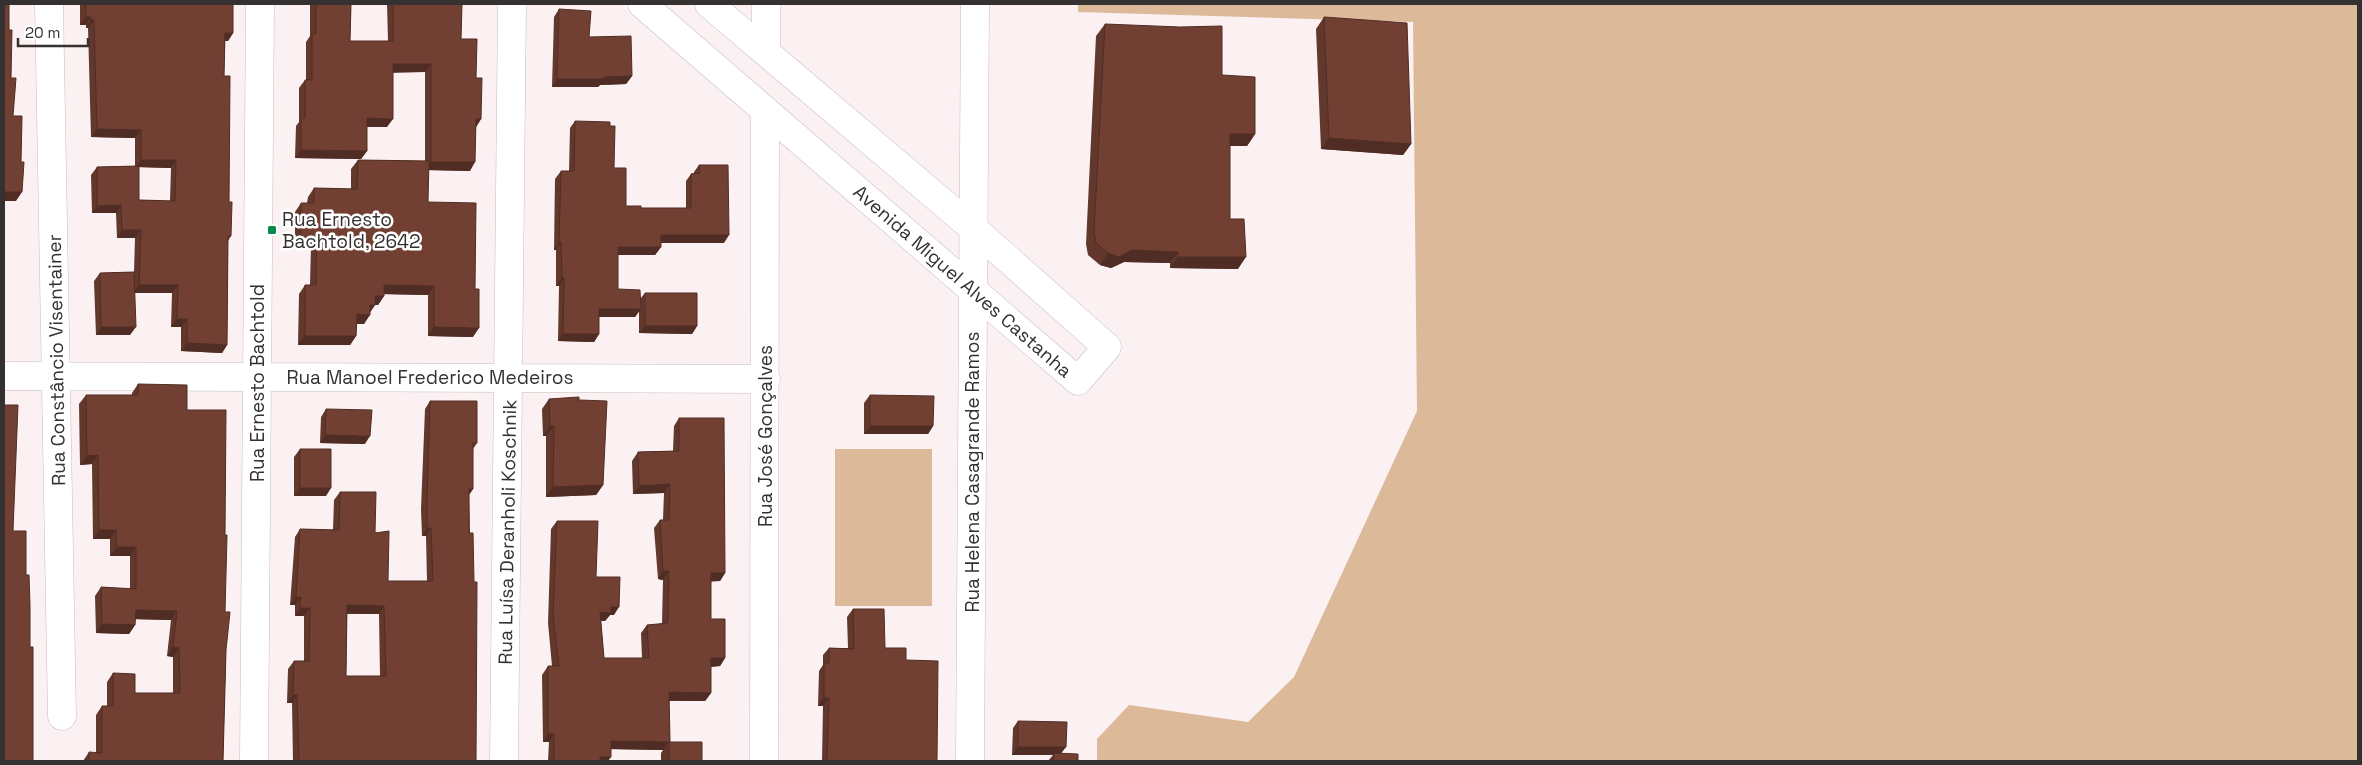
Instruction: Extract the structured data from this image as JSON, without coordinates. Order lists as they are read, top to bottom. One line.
{"streets":{"street":["Avenida Miguel Alves Castanha","Rua Constâncio Visentainer","Rua Manoel Frederico Medeiros","Rua Ernesto Bachtold","Rua José Gonçalves","Rua Helena Casagrande Ramos","Rua Luísa Deranholi Koschnik"]},"crossings":[["Avenida Miguel Alves Castanha","Rua José Gonçalves"],["Avenida Miguel Alves Castanha","Rua Helena Casagrande Ramos"],["Rua Constâncio Visentainer","Rua Manoel Frederico Medeiros"],["Rua Manoel Frederico Medeiros","Rua Ernesto Bachtold"],["Rua Manoel Frederico Medeiros","Rua José Gonçalves"],["Rua Manoel Frederico Medeiros","Rua Luísa Deranholi Koschnik"]],"places":{"transit":["Rua Ernesto Bachtold, 2642"]},"scale_bar":"20 m"}
